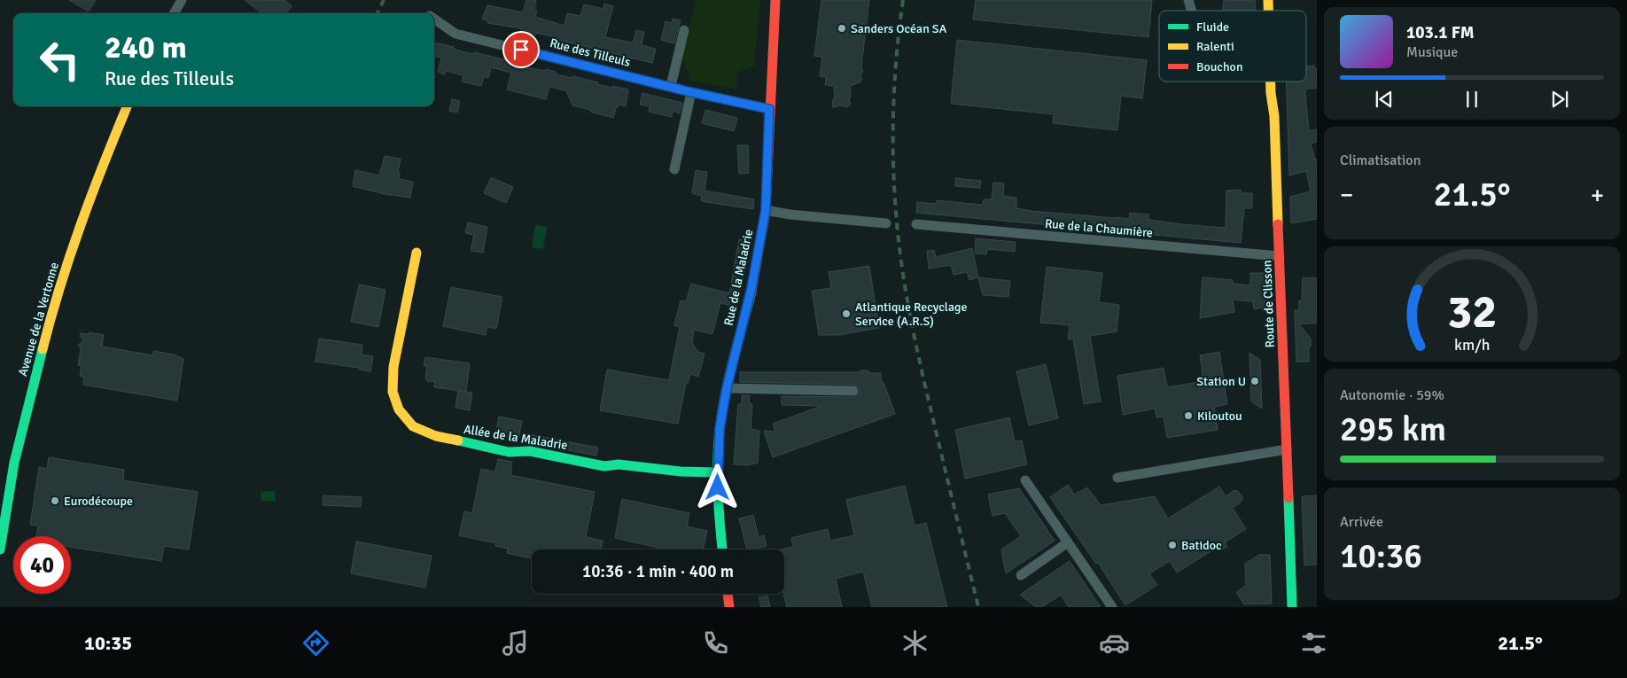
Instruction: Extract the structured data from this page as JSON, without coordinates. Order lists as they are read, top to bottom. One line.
{"streets":{"street":["Rue des Tilleuls","Rue de la Chaumière","Rue de la Maladrie","Route de Clisson","Avenue de la Vertonne","Allée de la Maladrie"]},"crossings":[["Rue des Tilleuls","Rue de la Maladrie"],["Rue de la Chaumière","Route de Clisson"],["Rue de la Maladrie","Allée de la Maladrie"]],"places":["Sanders Océan SA","Atlantique Recyclage Service (A.R.S)","Station U","Kiloutou","Eurodécoupe","Batidoc"],"legend":["Fluide","Ralenti","Bouchon"],"page":{"turn":["240 m","Rue des Tilleuls"],"song":["103.1 FM","Musique"],"tile":["Climatisation",["Autonomie · 59%","295 km"],["Arrivée","10:36"]],"heat":["−","21.5°","+"],"limit":"40","trip":"10:36 · 1 min · 400 m","tabs":["10:35","21.5°"],"gauge":["32","km/h"]}}
